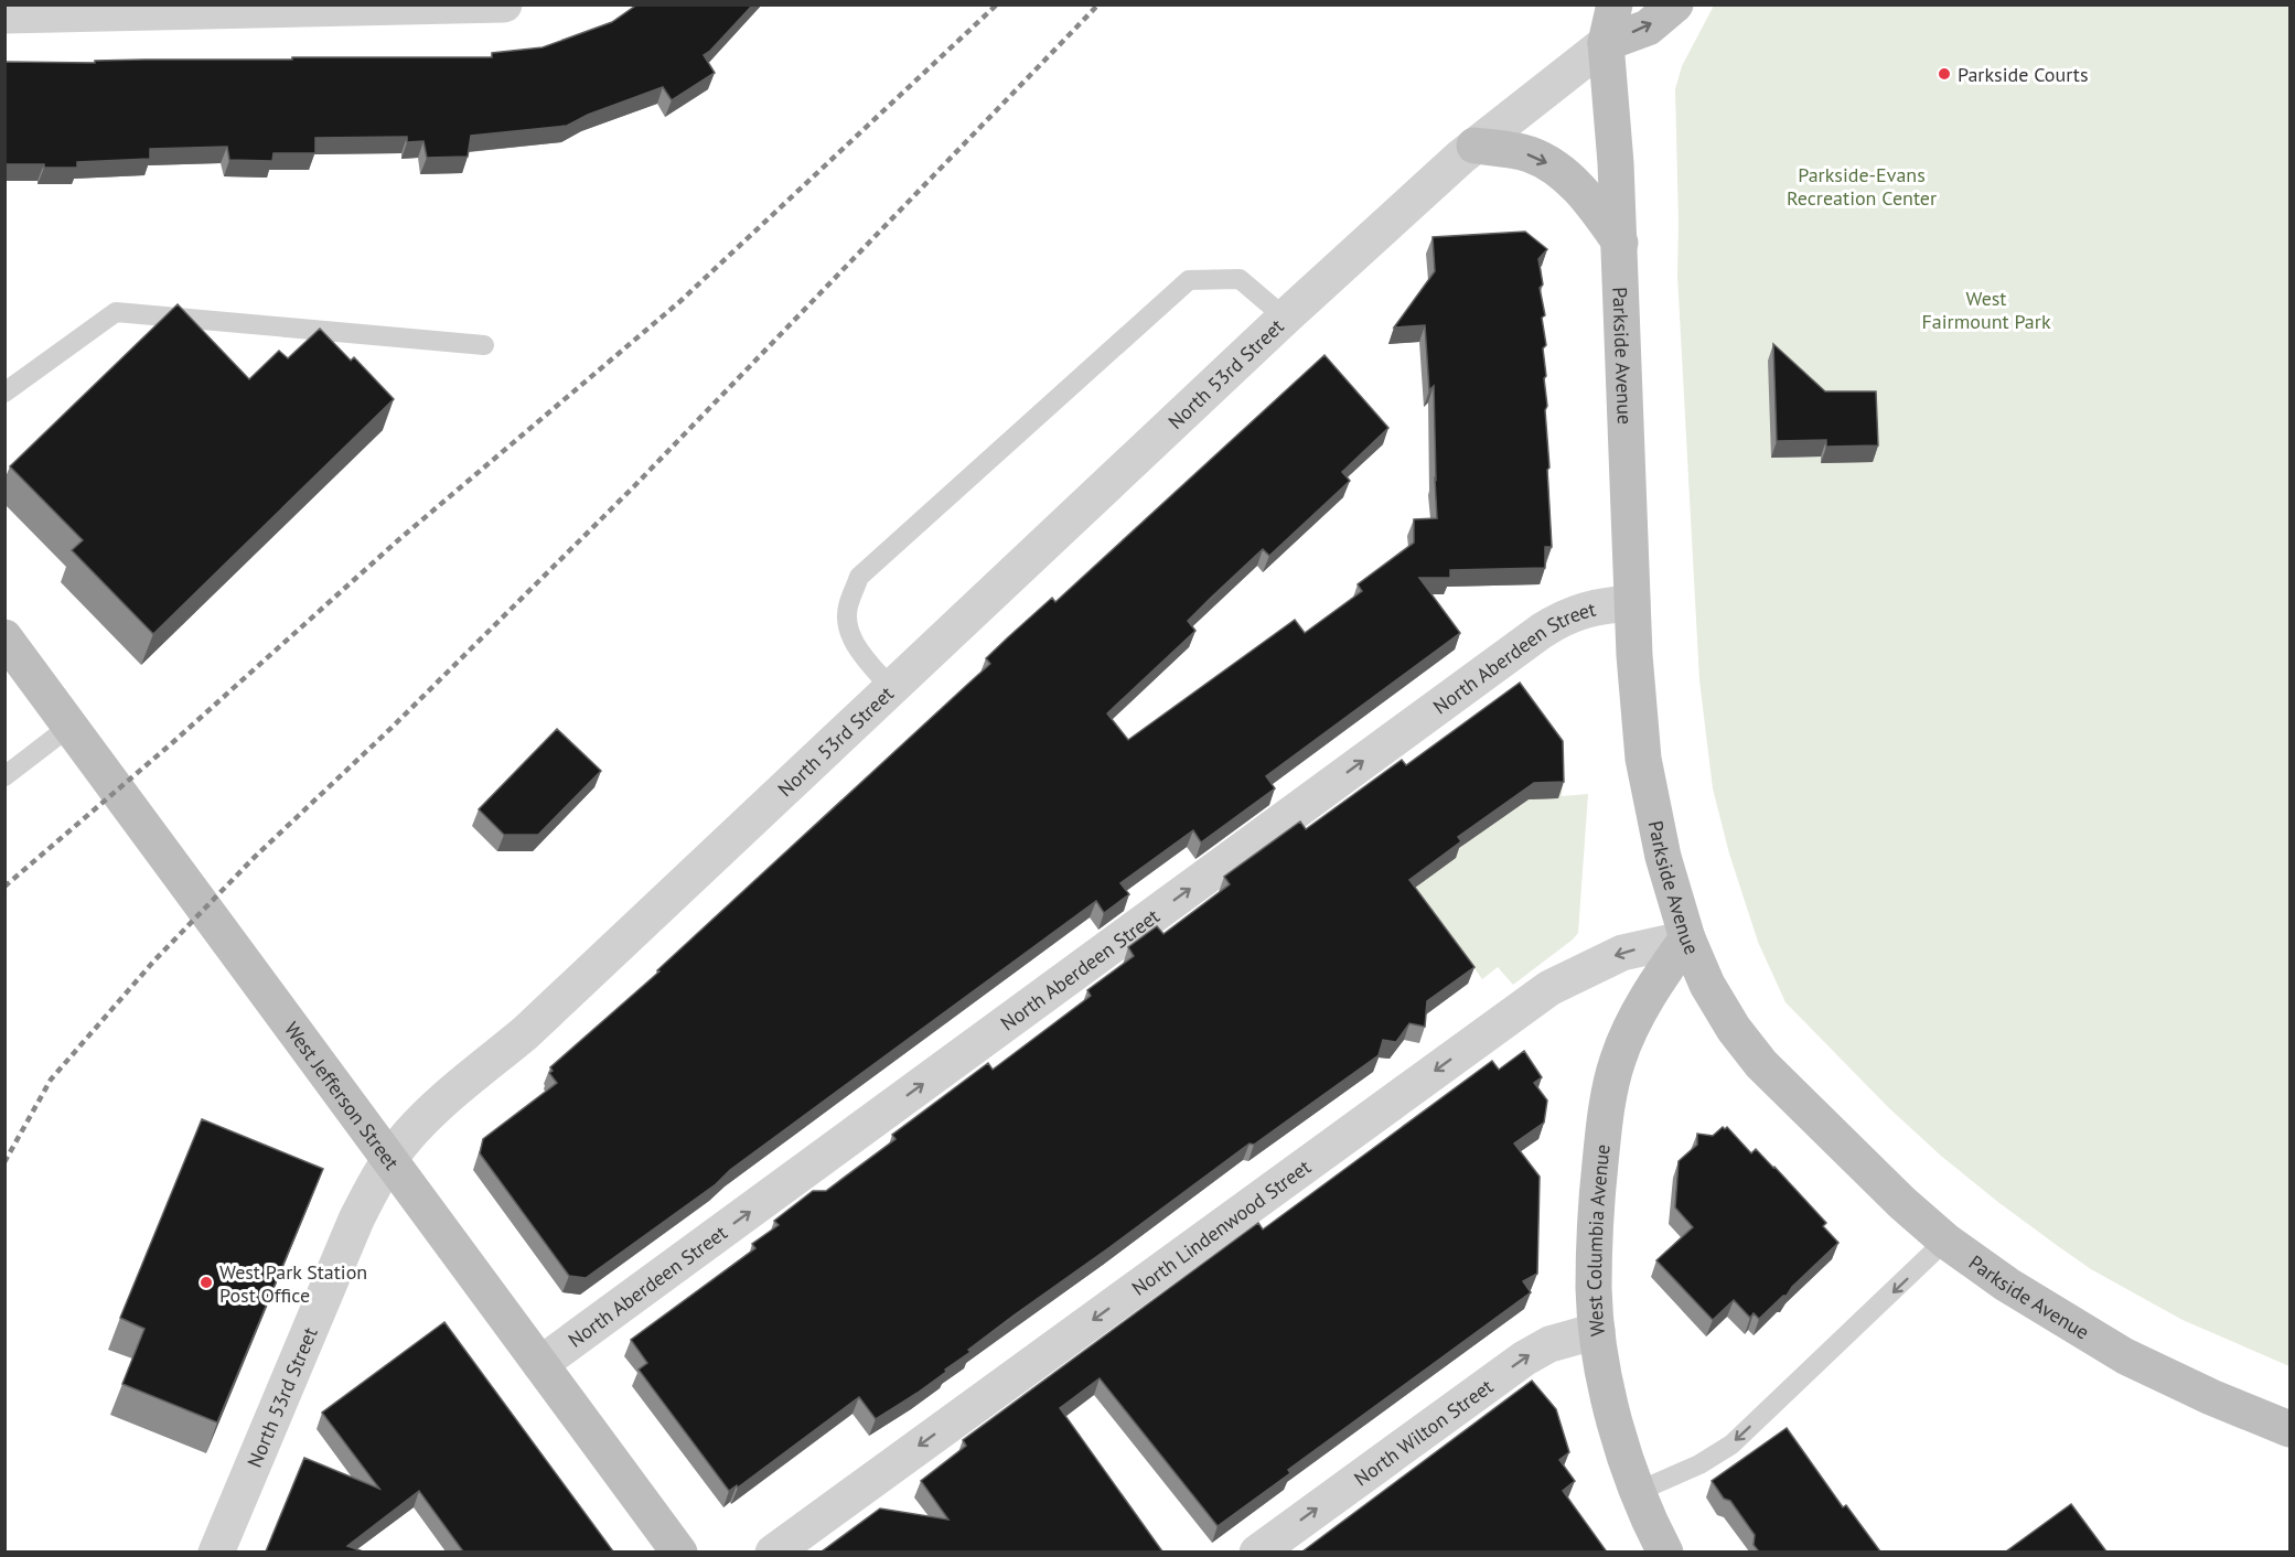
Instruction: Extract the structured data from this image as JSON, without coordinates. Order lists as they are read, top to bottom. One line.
{"streets":{"street":["Parkside Avenue","North 53rd Street","North Aberdeen Street","West Jefferson Street","North Lindenwood Street","West Columbia Avenue","North Wilton Street"]},"crossings":[["Parkside Avenue","North 53rd Street"],["Parkside Avenue","North Aberdeen Street"],["Parkside Avenue","North Lindenwood Street"],["Parkside Avenue","West Columbia Avenue"],["North 53rd Street","West Jefferson Street"],["North Aberdeen Street","West Jefferson Street"],["North Lindenwood Street","West Columbia Avenue"],["West Columbia Avenue","North Wilton Street"]],"one_way":["North Aberdeen Street","North Lindenwood Street","North Wilton Street"],"parks":["Parkside-Evans Recreation Center","West Fairmount Park"],"places":["Parkside Courts","West Park Station Post Office"]}
